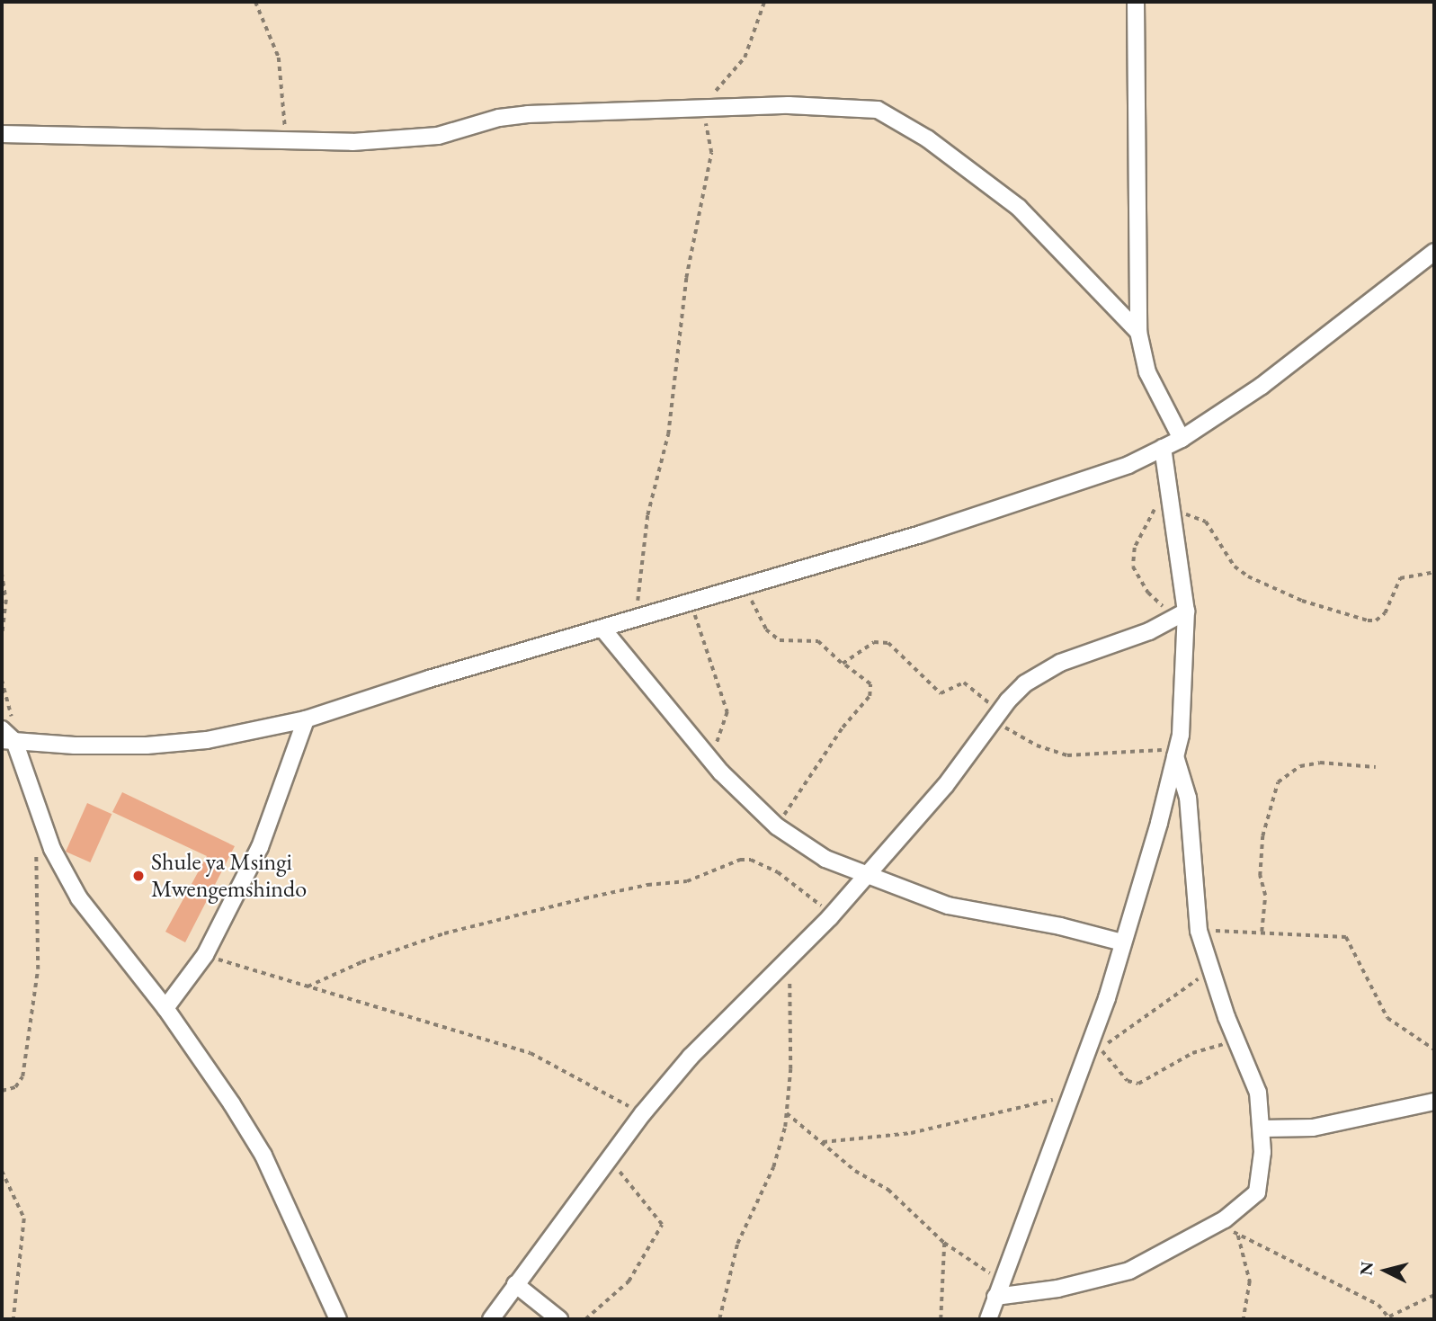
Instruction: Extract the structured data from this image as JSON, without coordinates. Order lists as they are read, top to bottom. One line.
{"places":["Shule ya Msingi Mwengemshindo"],"north":"left"}
